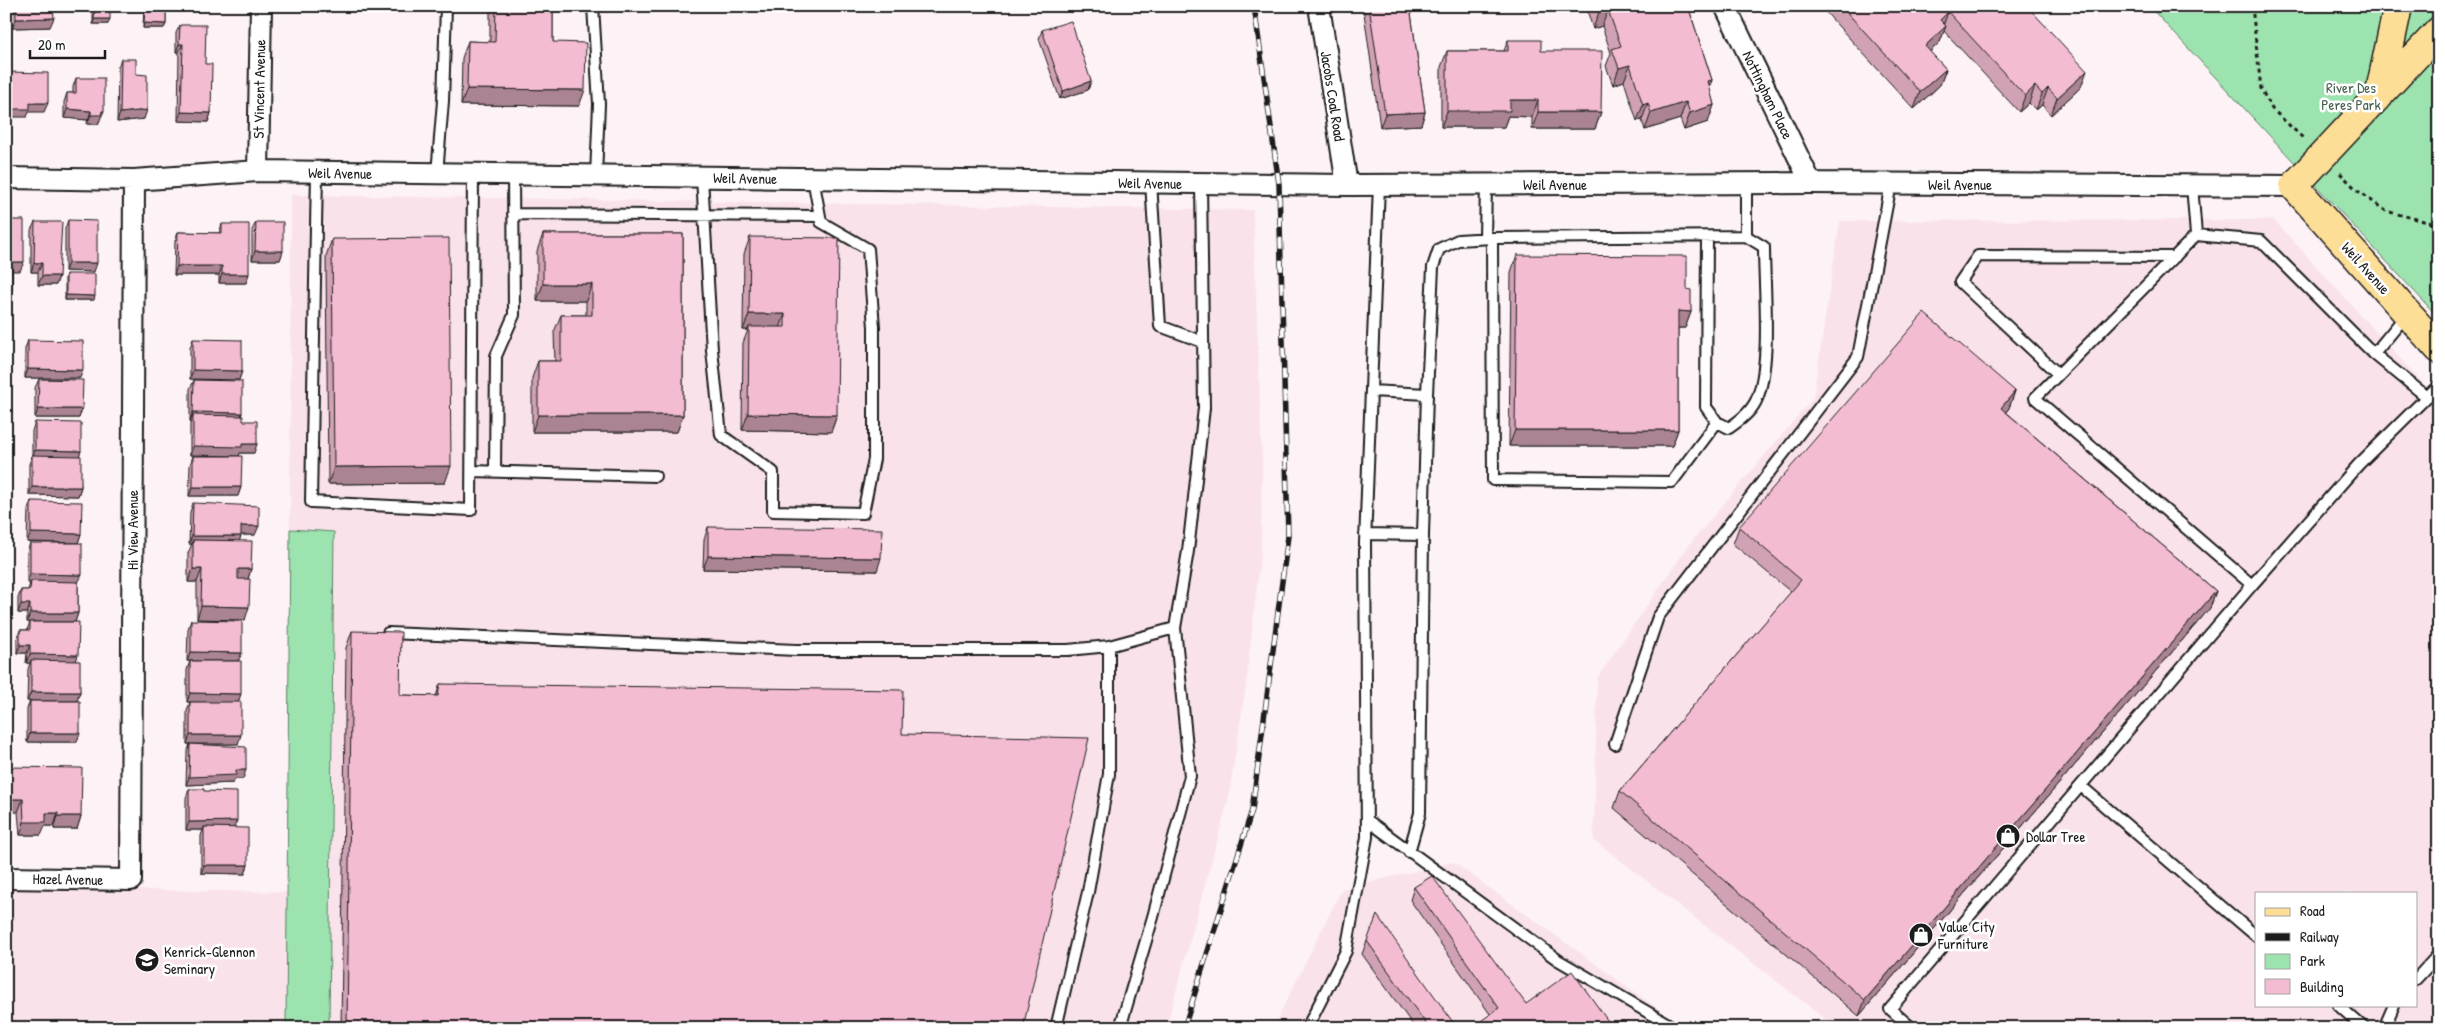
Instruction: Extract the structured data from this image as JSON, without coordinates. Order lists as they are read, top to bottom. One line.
{"streets":{"main road":["Weil Avenue"],"street":["St Vincent Avenue","Nottingham Place","Jacobs Coal Road","Hi View Avenue","Hazel Avenue"]},"crossings":[["St Vincent Avenue","Weil Avenue"],["Nottingham Place","Weil Avenue"],["Jacobs Coal Road","Weil Avenue"],["Weil Avenue","Hi View Avenue"],["Hi View Avenue","Hazel Avenue"]],"parks":["River Des Peres Park"],"places":{"shop":["Dollar Tree","Value City Furniture"],"school or university":["Kenrick-Glennon Seminary"]},"legend":["Road","Railway","Park","Building"],"scale_bar":"20 m"}
